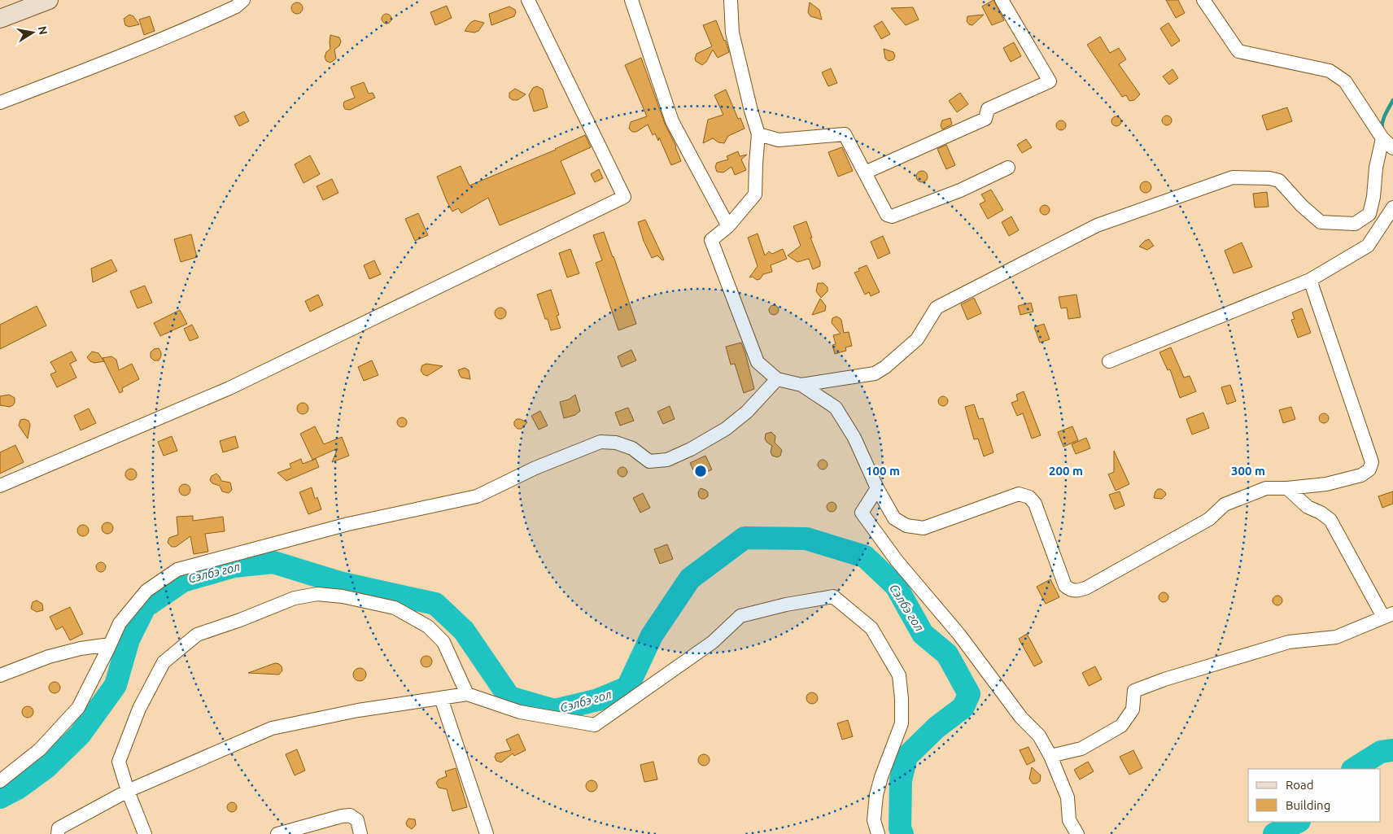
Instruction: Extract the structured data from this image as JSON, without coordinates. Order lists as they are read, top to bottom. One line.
{"water":["Сэлбэ гол"],"legend":["Road","Building"],"north":"right","rings":["100 m","200 m","300 m"]}
